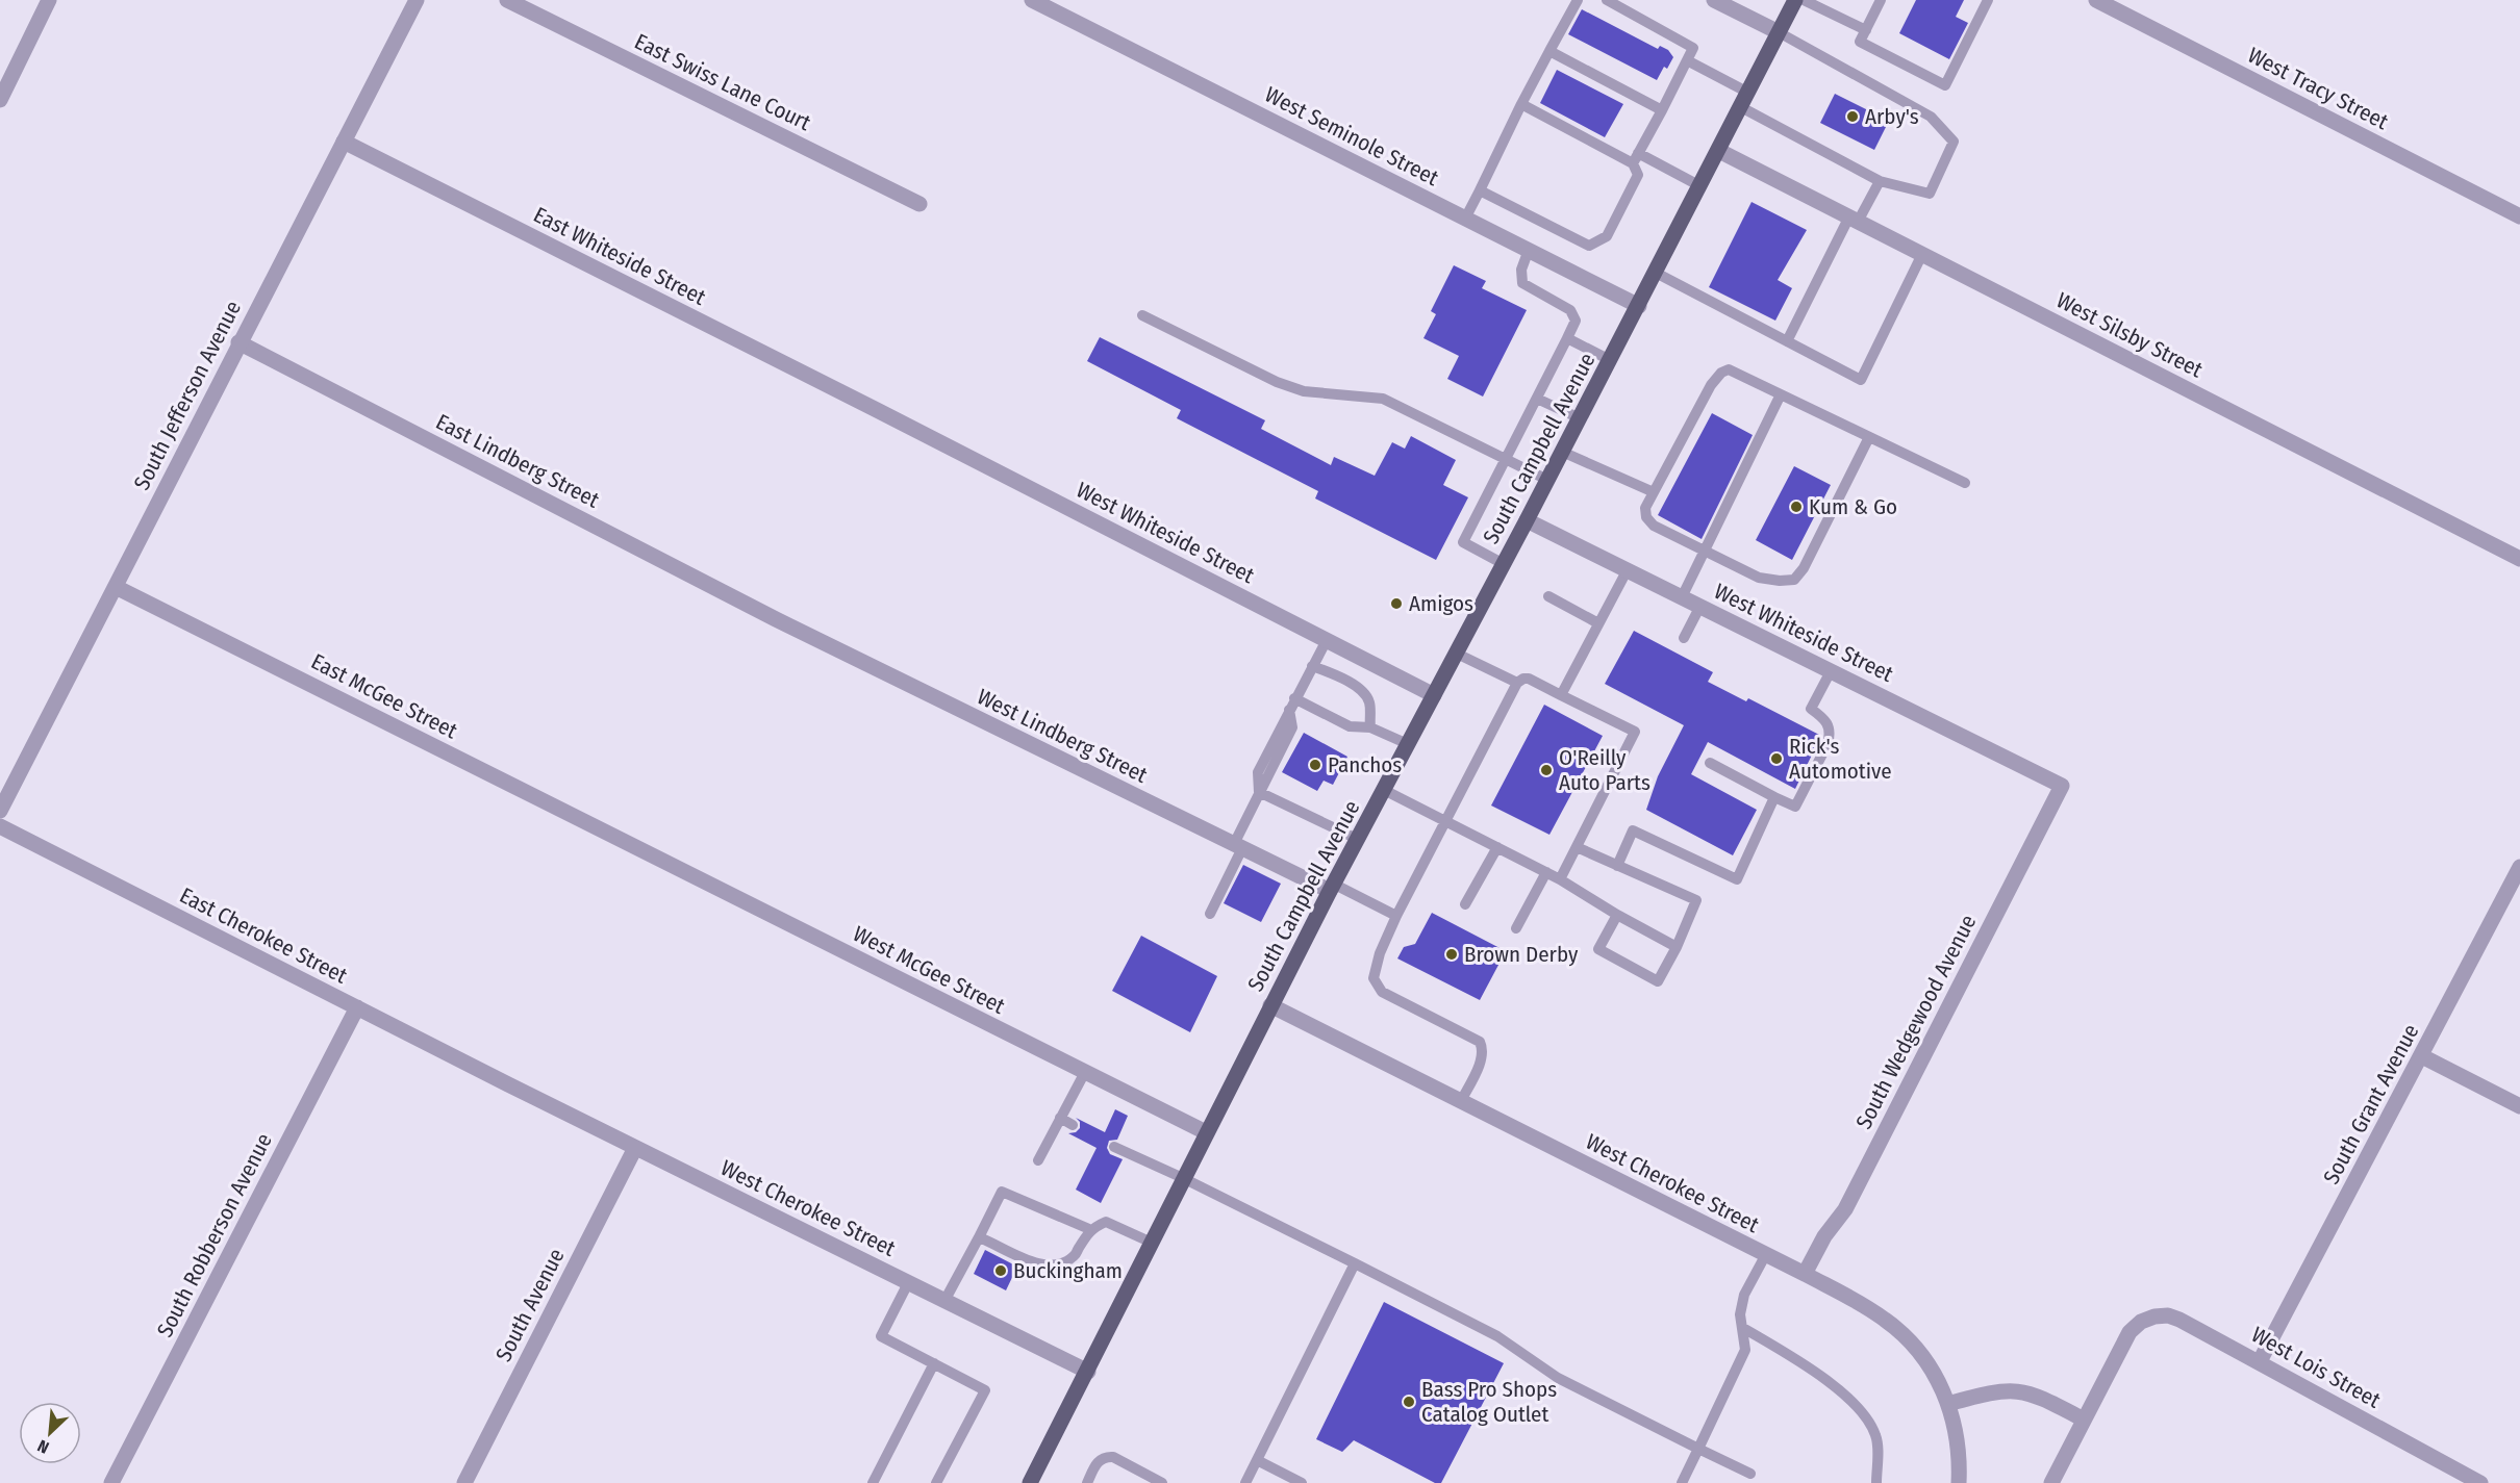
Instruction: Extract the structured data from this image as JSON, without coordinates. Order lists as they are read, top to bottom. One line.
{"streets":{"main road":["South Campbell Avenue"],"street":["East Swiss Lane Court","West Tracy Street","West Seminole Street","East Whiteside Street","West Silsby Street","South Jefferson Avenue","East Lindberg Street","West Whiteside Street","East McGee Street","West Lindberg Street","East Cherokee Street","West McGee Street","South Wedgewood Avenue","South Grant Avenue","West Cherokee Street","South Robberson Avenue","South Avenue","West Lois Street"]},"crossings":[["West Seminole Street","South Campbell Avenue"],["East Whiteside Street","South Jefferson Avenue"],["East Whiteside Street","West Whiteside Street"],["West Silsby Street","South Campbell Avenue"],["South Jefferson Avenue","East Lindberg Street"],["South Jefferson Avenue","East McGee Street"],["South Campbell Avenue","West Whiteside Street"],["South Campbell Avenue","West Lindberg Street"],["South Campbell Avenue","West McGee Street"],["South Campbell Avenue","West Cherokee Street"],["East Lindberg Street","West Lindberg Street"],["West Whiteside Street","South Wedgewood Avenue"],["East McGee Street","West McGee Street"],["East Cherokee Street","West Cherokee Street"],["East Cherokee Street","South Robberson Avenue"],["South Wedgewood Avenue","West Cherokee Street"],["South Grant Avenue","West Lois Street"],["West Cherokee Street","South Avenue"]],"places":["Arby's","Kum & Go","Amigos","Rick's Automotive","Panchos","O'Reilly Auto Parts","Brown Derby","Buckingham","Bass Pro Shops Catalog Outlet"],"north":"bottom left"}
